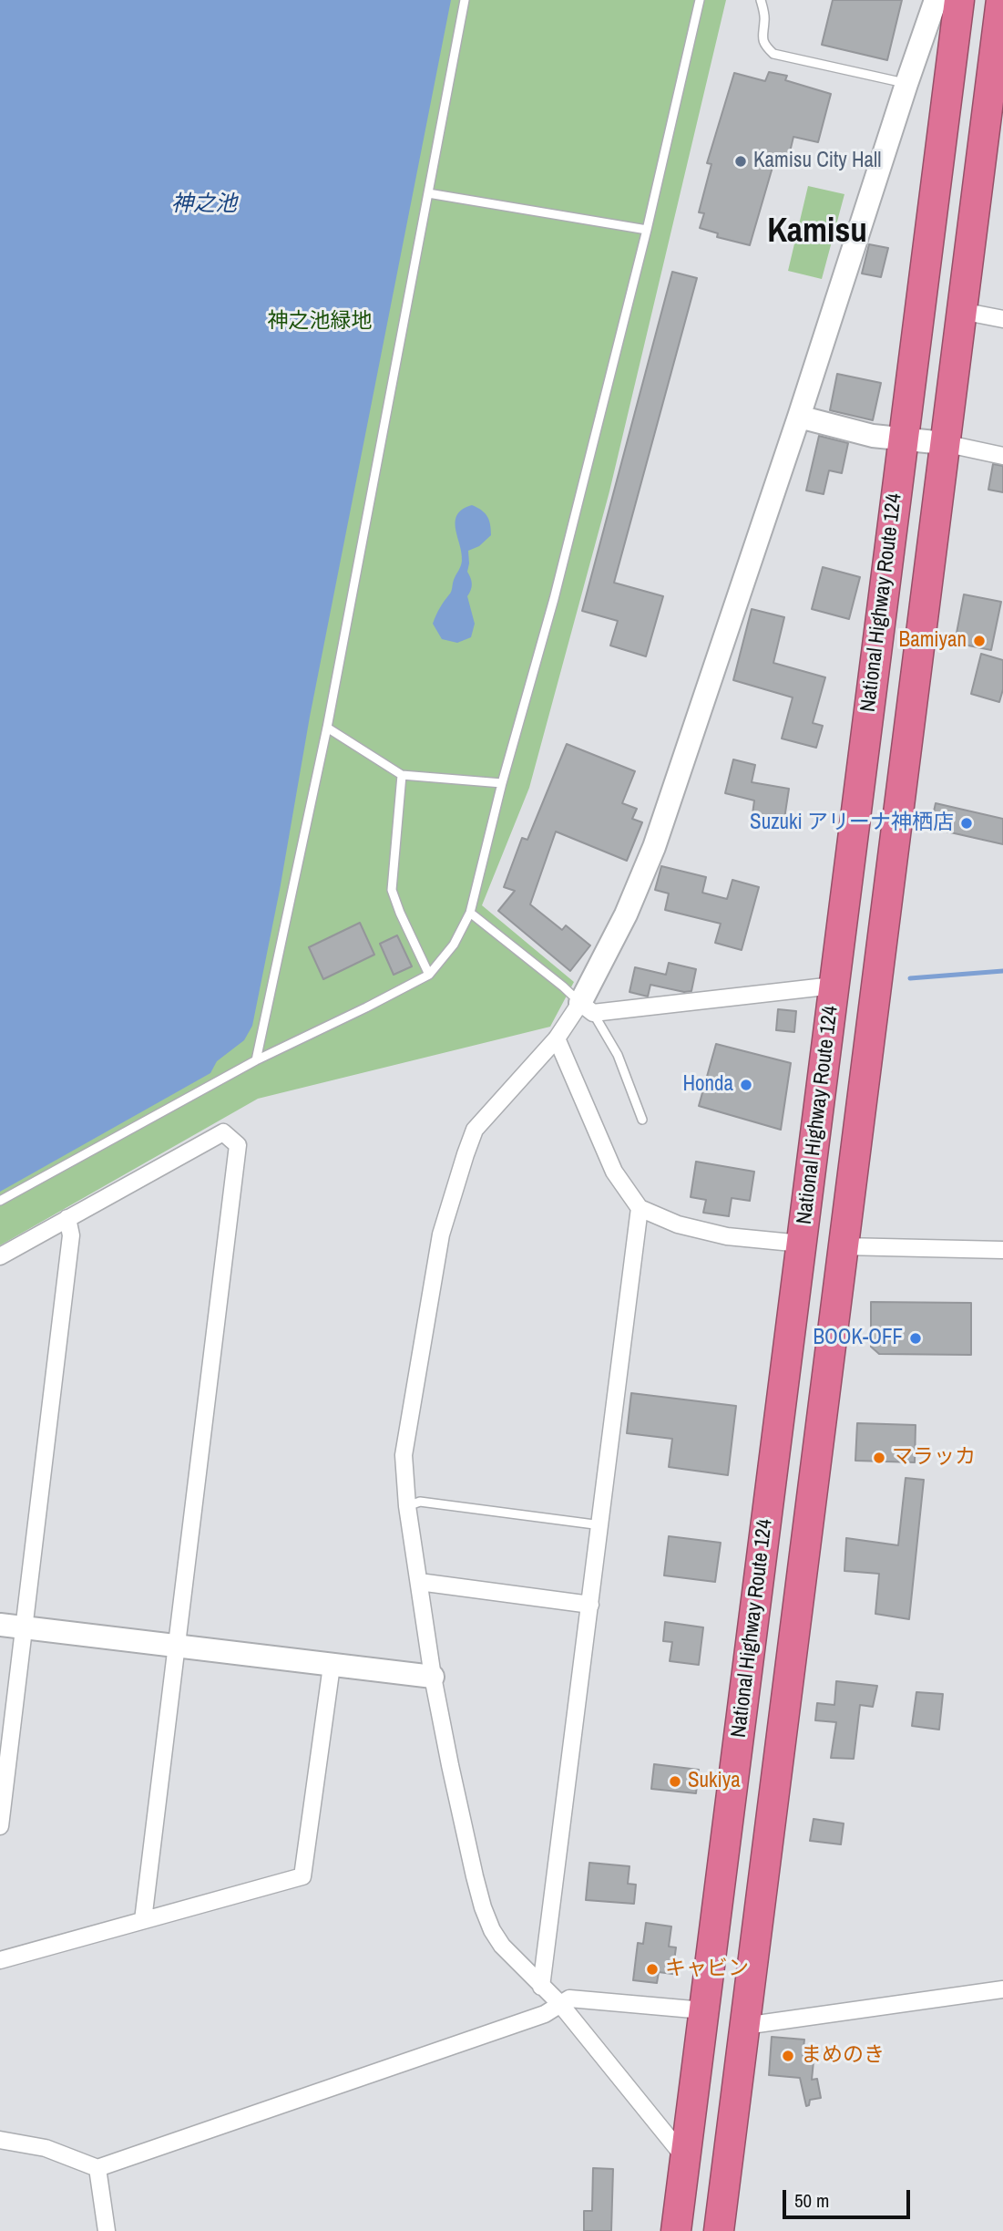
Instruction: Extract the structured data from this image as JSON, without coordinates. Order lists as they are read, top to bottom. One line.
{"streets":{"highway":["National Highway Route 124"]},"districts":["Kamisu"],"water":["神之池"],"parks":["神之池緑地"],"places":["Kamisu City Hall","Bamiyan","Suzuki アリーナ神栖店","Honda","BOOK-OFF","マラッカ","Sukiya","キャビン","まめのき"],"scale_bar":"50 m"}
